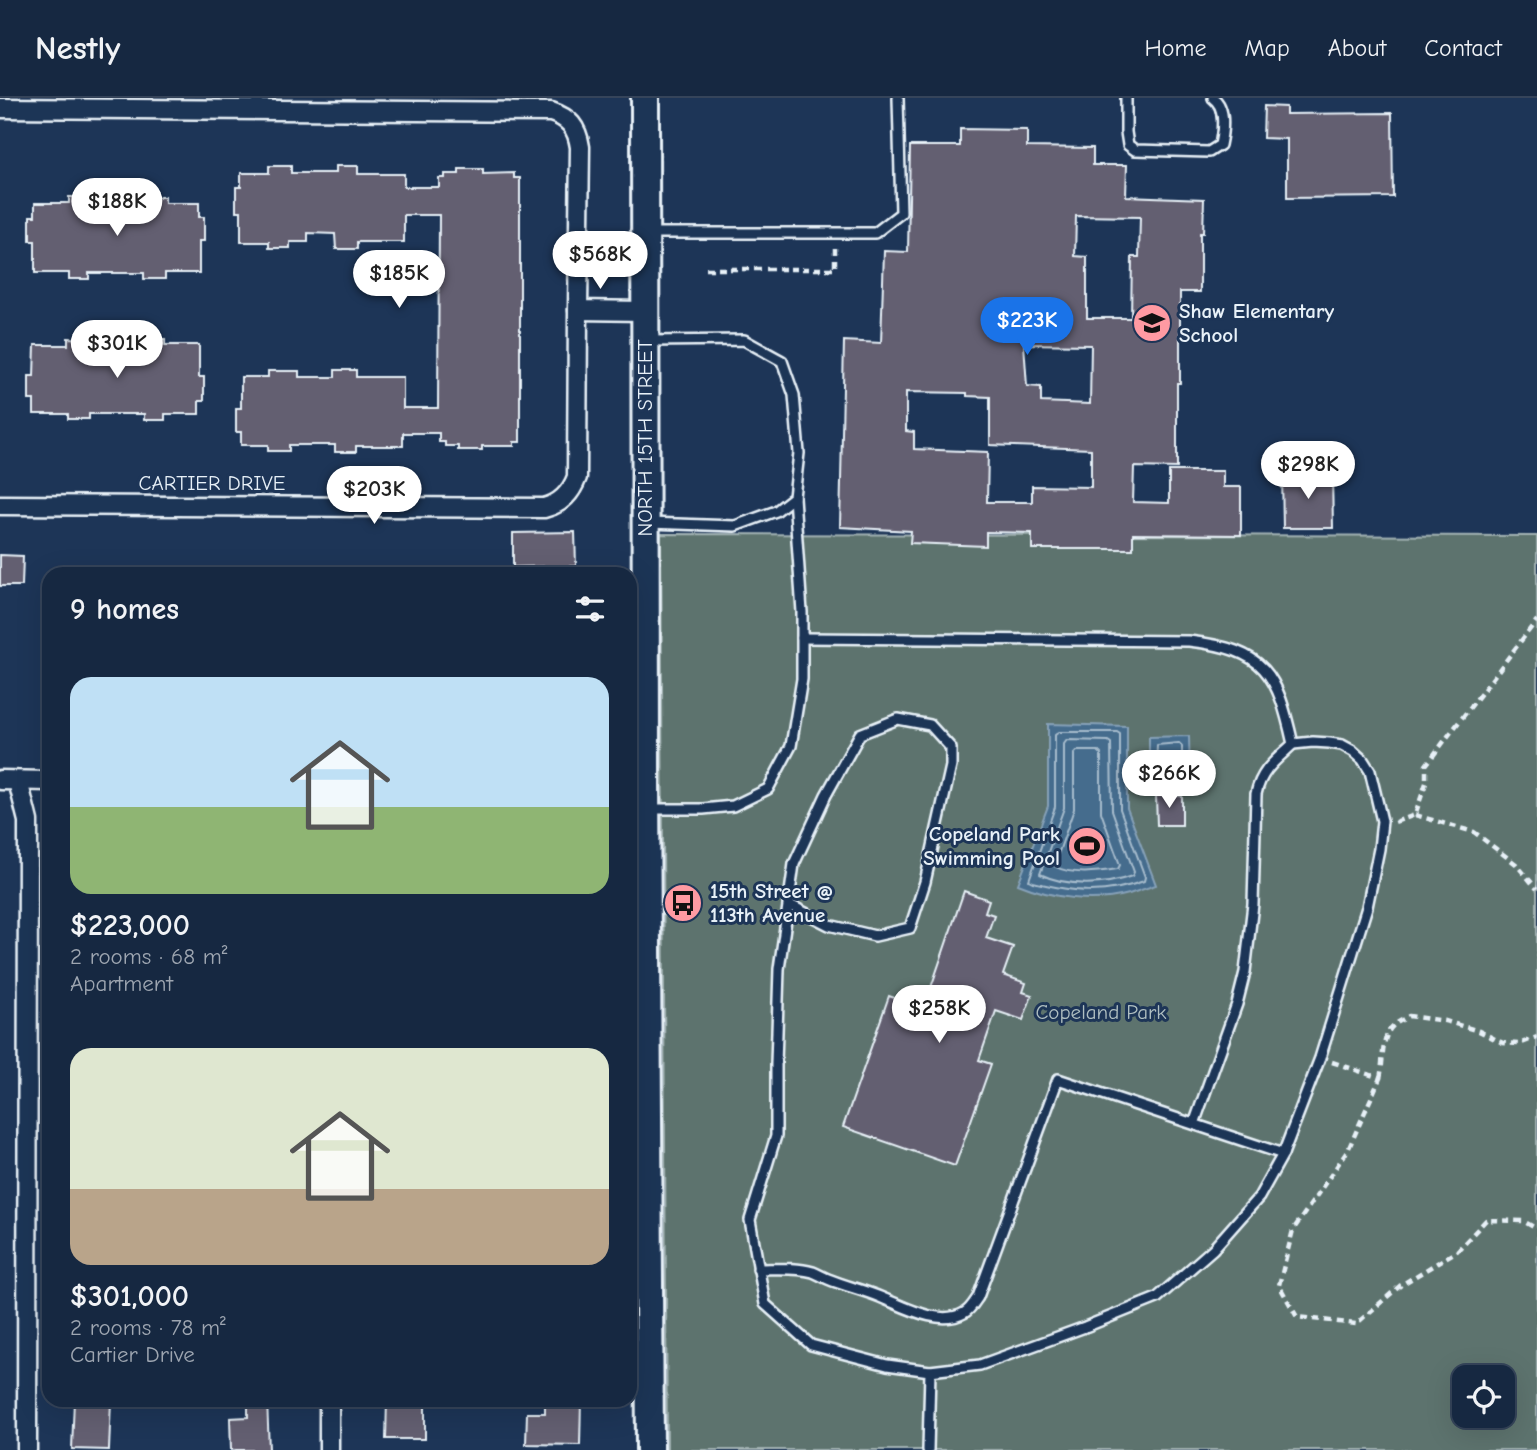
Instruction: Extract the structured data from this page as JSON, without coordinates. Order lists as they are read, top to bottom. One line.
{"streets":{"street":["NORTH 15TH STREET","CARTIER DRIVE"]},"parks":["Copeland Park"],"places":{"school or university":["Shaw Elementary School"],"sports":["Copeland Park Swimming Pool"],"bus stop":["15th Street @ 113th Avenue"]},"page":{"header":"Nestly","nav":["Home","Map","About","Contact"],"price":["$188K","$568K","$185K","$223K","$301K","$298K","$203K","$266K","$258K"],"heading":"9 homes","list":[{"name":"$223,000","note":"2 rooms · 68 m² · Apartment"},{"name":"$301,000","note":"2 rooms · 78 m² · Cartier Drive"}]}}
